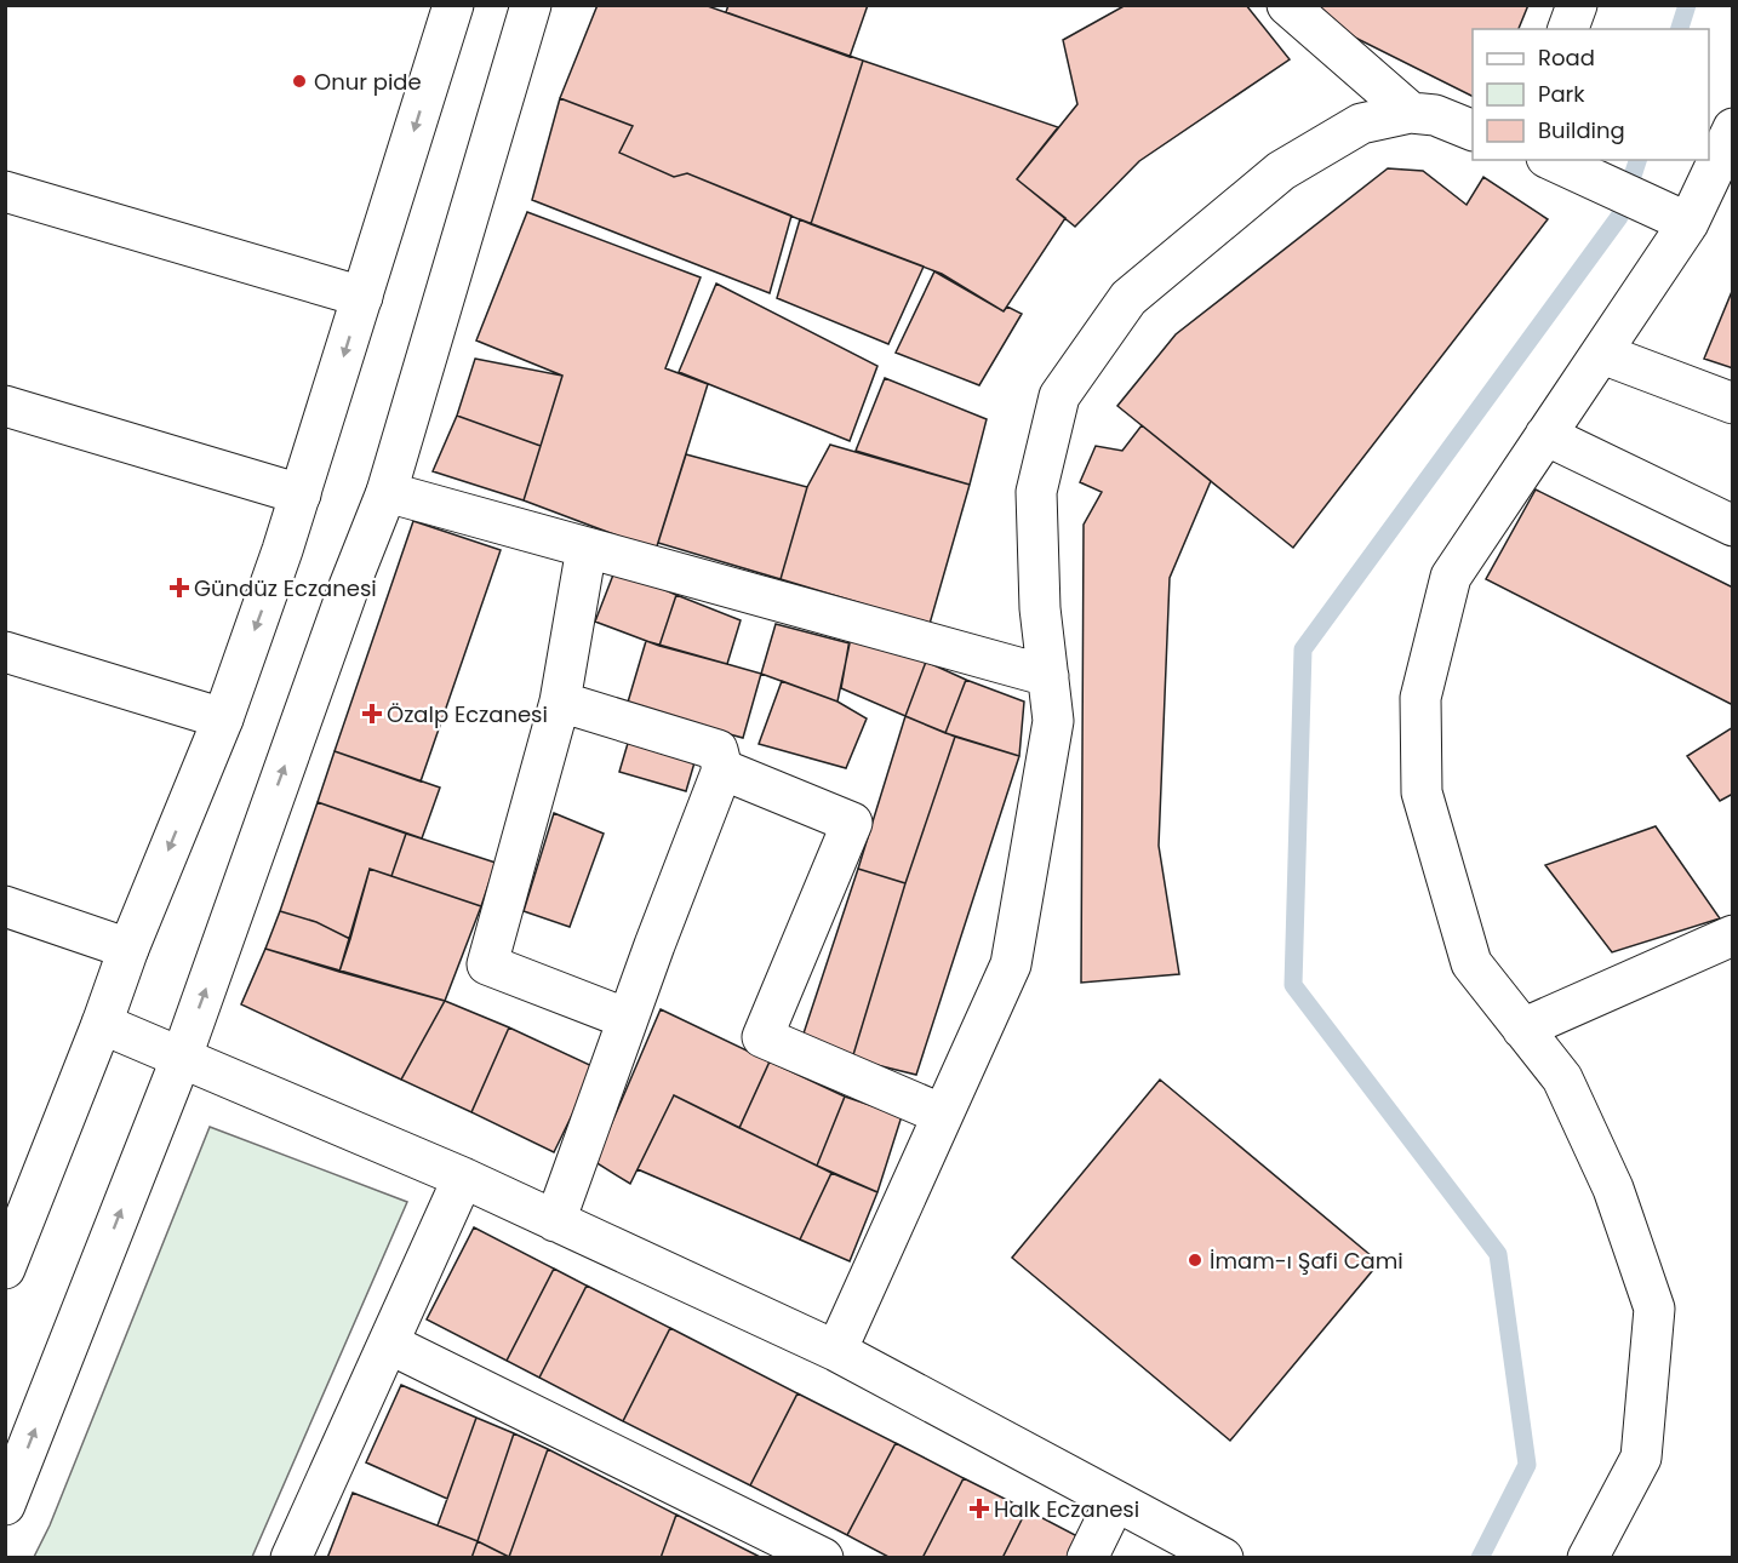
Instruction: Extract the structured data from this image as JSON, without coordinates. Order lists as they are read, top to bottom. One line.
{"places":{"other":["Onur pide","İmam-ı Şafi Cami"],"health":["Gündüz Eczanesi","Özalp Eczanesi","Halk Eczanesi"]},"legend":["Road","Park","Building"]}
